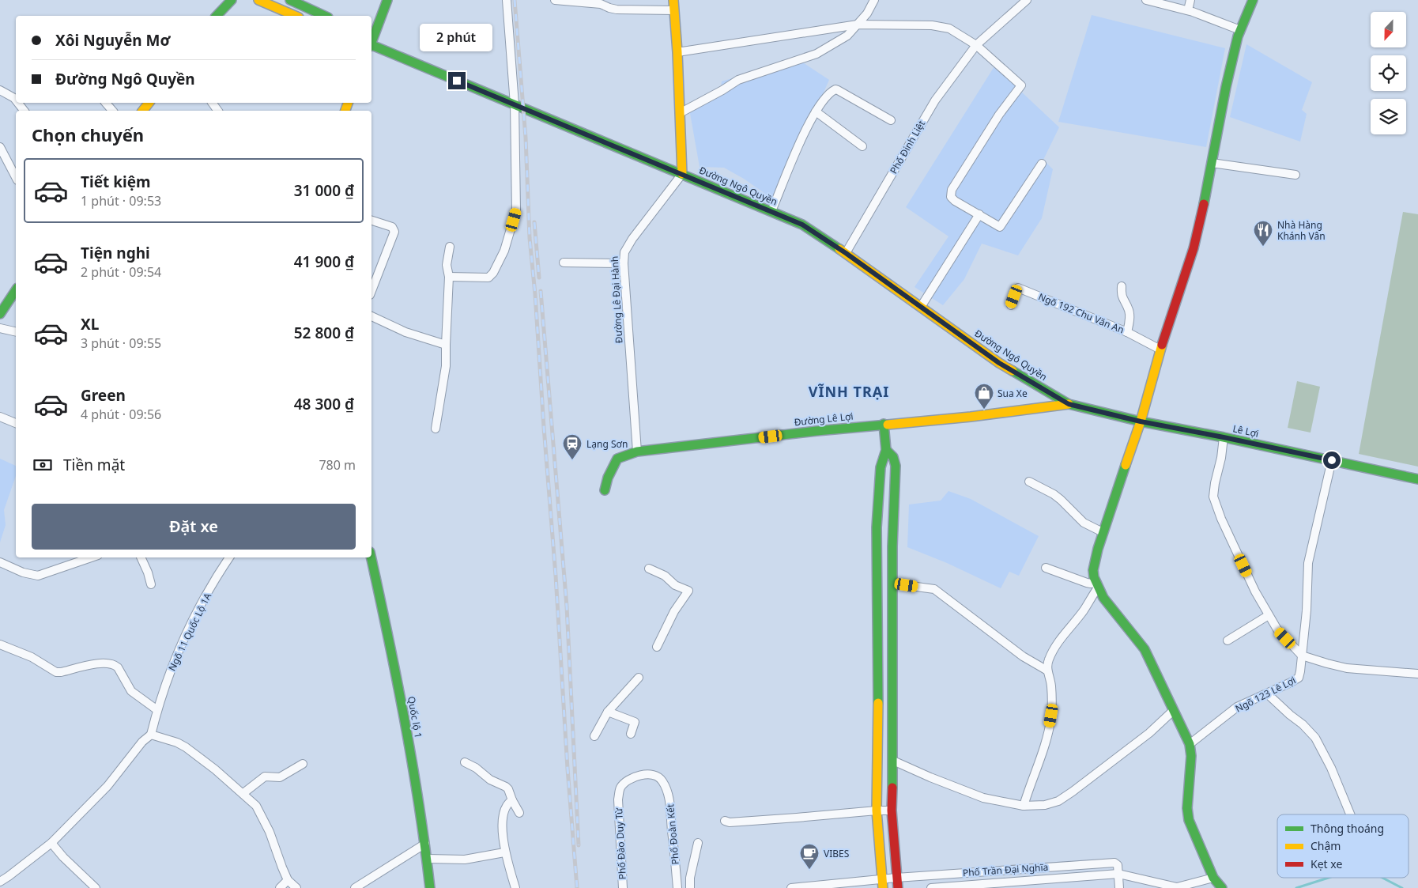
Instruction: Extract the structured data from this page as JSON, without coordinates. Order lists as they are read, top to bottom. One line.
{"streets":{"main road":["Đường Ngô Quyền","Đường Lê Lợi","Lê Lợi","Quốc lộ 1"],"street":["Phố Đinh Liệt","Đường Lê Đại Hành","Ngõ 192 Chu Văn An","Ngõ 11 Quốc Lộ 1A","Ngõ 123 Lê Lợi","Phố Đoàn Kết","Phố Đào Duy Từ","Phố Trần Đại Nghĩa"]},"crossings":[["Phố Đinh Liệt","Đường Ngô Quyền"],["Đường Ngô Quyền","Đường Lê Đại Hành"],["Đường Ngô Quyền","Đường Lê Lợi"],["Đường Ngô Quyền","Lê Lợi"],["Đường Lê Đại Hành","Đường Lê Lợi"],["Đường Lê Lợi","Lê Lợi"],["Lê Lợi","Ngõ 123 Lê Lợi"],["Phố Đoàn Kết","Phố Đào Duy Từ"]],"districts":["VĨNH TRẠI"],"places":{"restaurant":["Nhà Hàng Khánh Vân"],"shop":["Sua Xe"],"station":["Lạng Sơn"],"cafe":["VIBES"]},"legend":["Thông thoáng","Chậm","Kẹt xe"],"north":"bottom","page":{"banner":["Xôi Nguyễn Mơ","Đường Ngô Quyền"],"bubble":"2 phút","heading":"Chọn chuyến","list":[{"name":"Tiết kiệm","note":"1 phút · 09:53","value":"31 000 ₫"},{"name":"Tiện nghi","note":"2 phút · 09:54","value":"41 900 ₫"},{"name":"XL","note":"3 phút · 09:55","value":"52 800 ₫"},{"name":"Green","note":"4 phút · 09:56","value":"48 300 ₫"}],"pay":["Tiền mặt","780 m"],"buttons":"Đặt xe"}}
